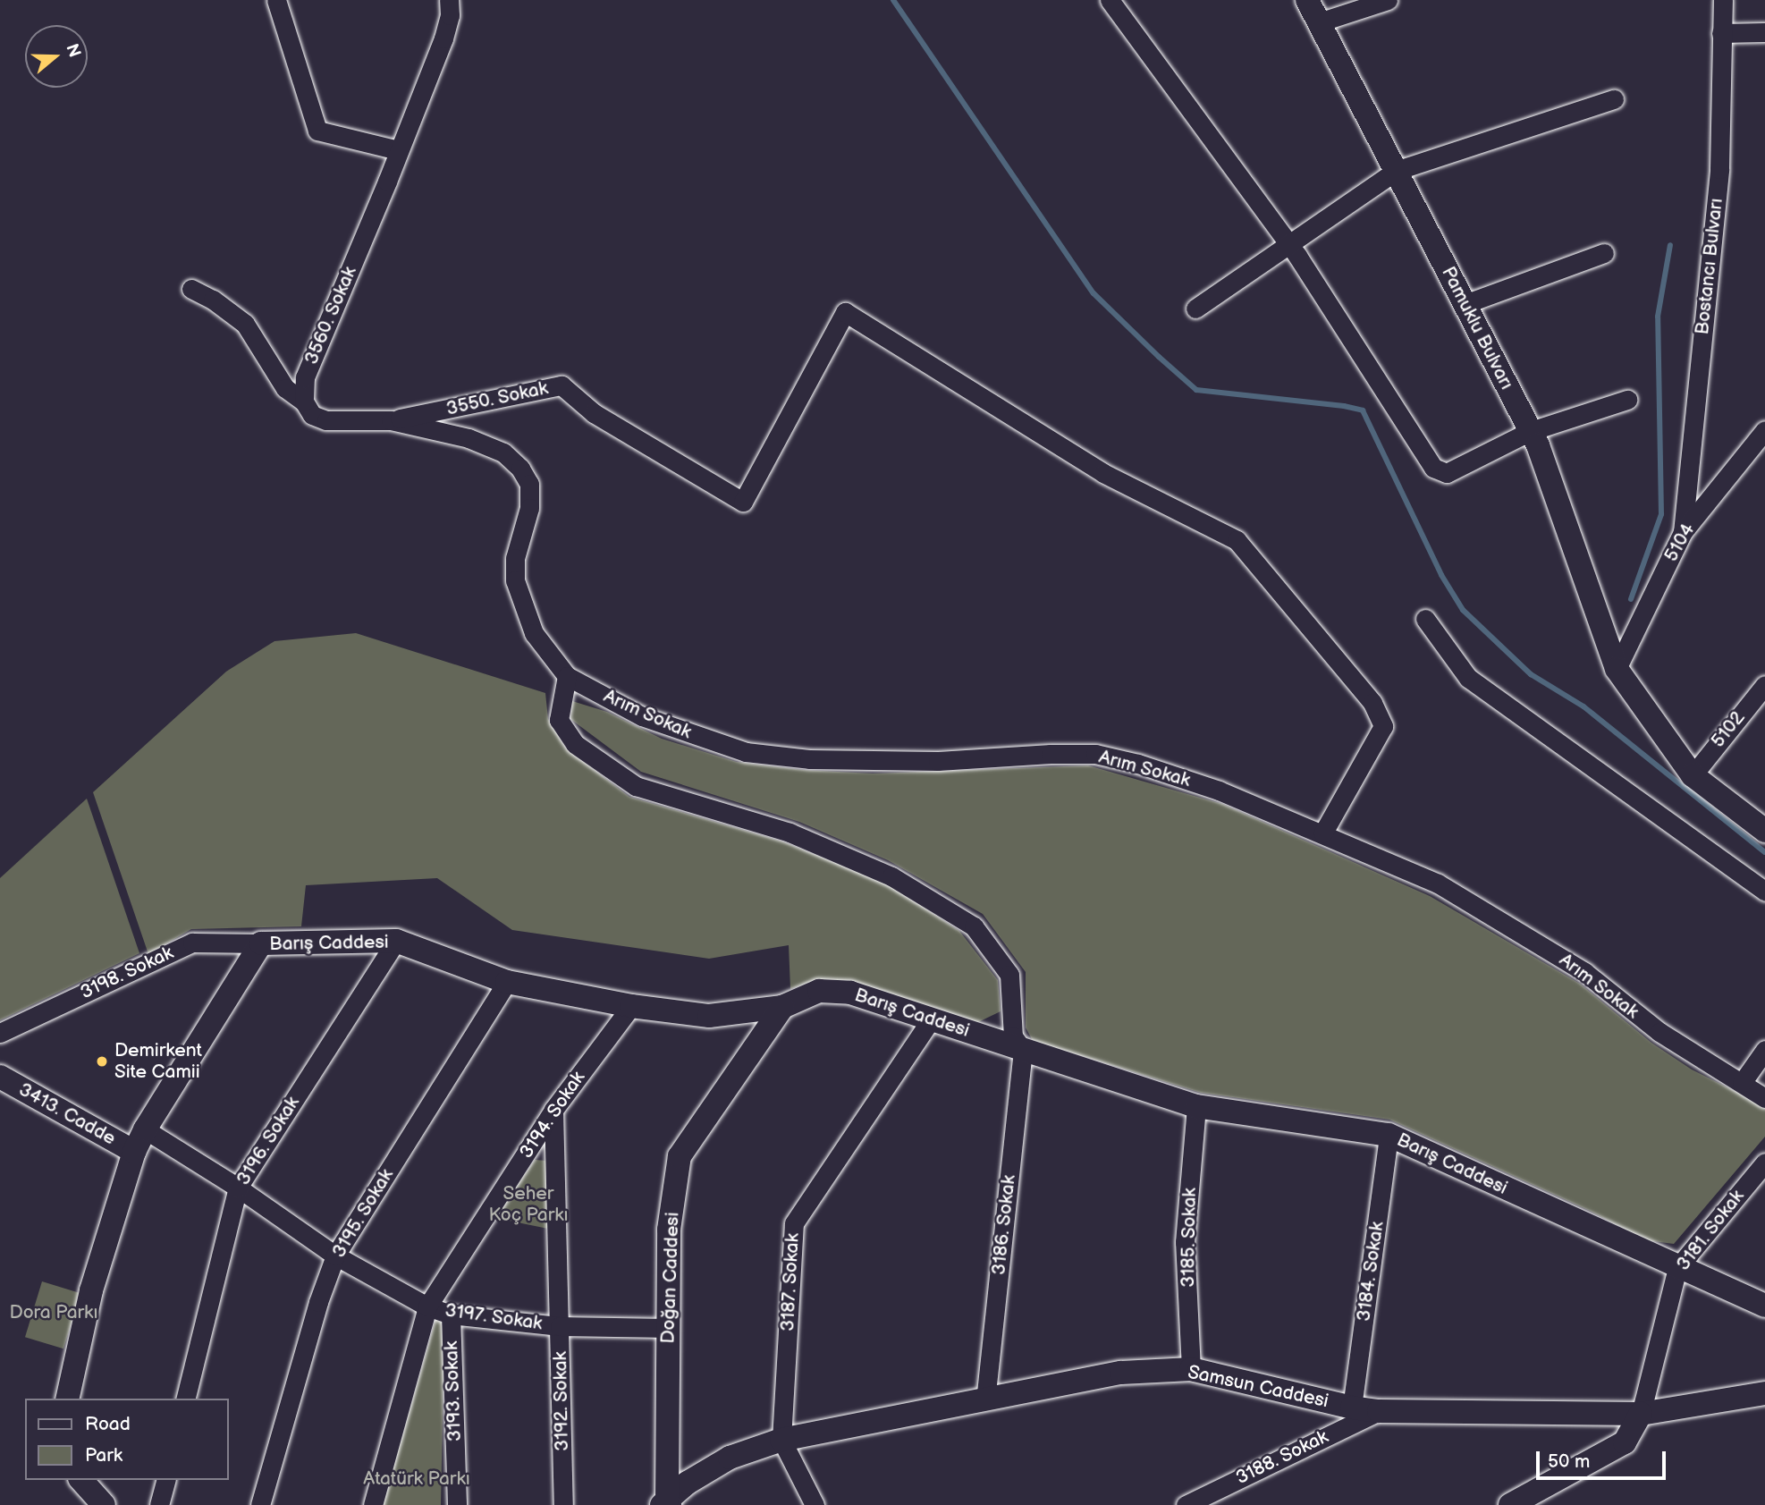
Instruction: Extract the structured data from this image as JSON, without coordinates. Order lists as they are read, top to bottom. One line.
{"streets":{"street":["Bostancı Bulvarı","3560. Sokak","Pamuklu Bulvarı","3550. Sokak","5104","Arım Sokak","5102","Barış Caddesi","3198. Sokak","3413. Cadde","3194. Sokak","3196. Sokak","3195. Sokak","3186. Sokak","3181. Sokak","3185. Sokak","3184. Sokak","Doğan Caddesi","3187. Sokak","3197. Sokak","Samsun Caddesi","3193. Sokak","3192. Sokak","3188. Sokak"]},"crossings":[["Bostancı Bulvarı","5104"],["3560. Sokak","3550. Sokak"],["Pamuklu Bulvarı","5104"],["Pamuklu Bulvarı","5102"],["3550. Sokak","Arım Sokak"],["Barış Caddesi","3198. Sokak"],["Barış Caddesi","3413. Cadde"],["Barış Caddesi","3194. Sokak"],["Barış Caddesi","3196. Sokak"],["Barış Caddesi","3195. Sokak"],["Barış Caddesi","3186. Sokak"],["Barış Caddesi","3181. Sokak"],["Barış Caddesi","3185. Sokak"],["Barış Caddesi","3184. Sokak"],["Barış Caddesi","Doğan Caddesi"],["Barış Caddesi","3187. Sokak"],["Barış Caddesi","3197. Sokak"],["3194. Sokak","3197. Sokak"],["3194. Sokak","3192. Sokak"],["3196. Sokak","3197. Sokak"],["3195. Sokak","3197. Sokak"],["3186. Sokak","Samsun Caddesi"],["3181. Sokak","Samsun Caddesi"],["3185. Sokak","Samsun Caddesi"],["3184. Sokak","Samsun Caddesi"],["Doğan Caddesi","3197. Sokak"],["Doğan Caddesi","Samsun Caddesi"],["3187. Sokak","Samsun Caddesi"],["3197. Sokak","3193. Sokak"],["3197. Sokak","3192. Sokak"],["Samsun Caddesi","3188. Sokak"]],"parks":["Seher Koç Parkı","Dora Parkı","Atatürk Parkı"],"places":["Demirkent Site Camii"],"legend":["Road","Park"],"scale_bar":"50 m","north":"right"}
